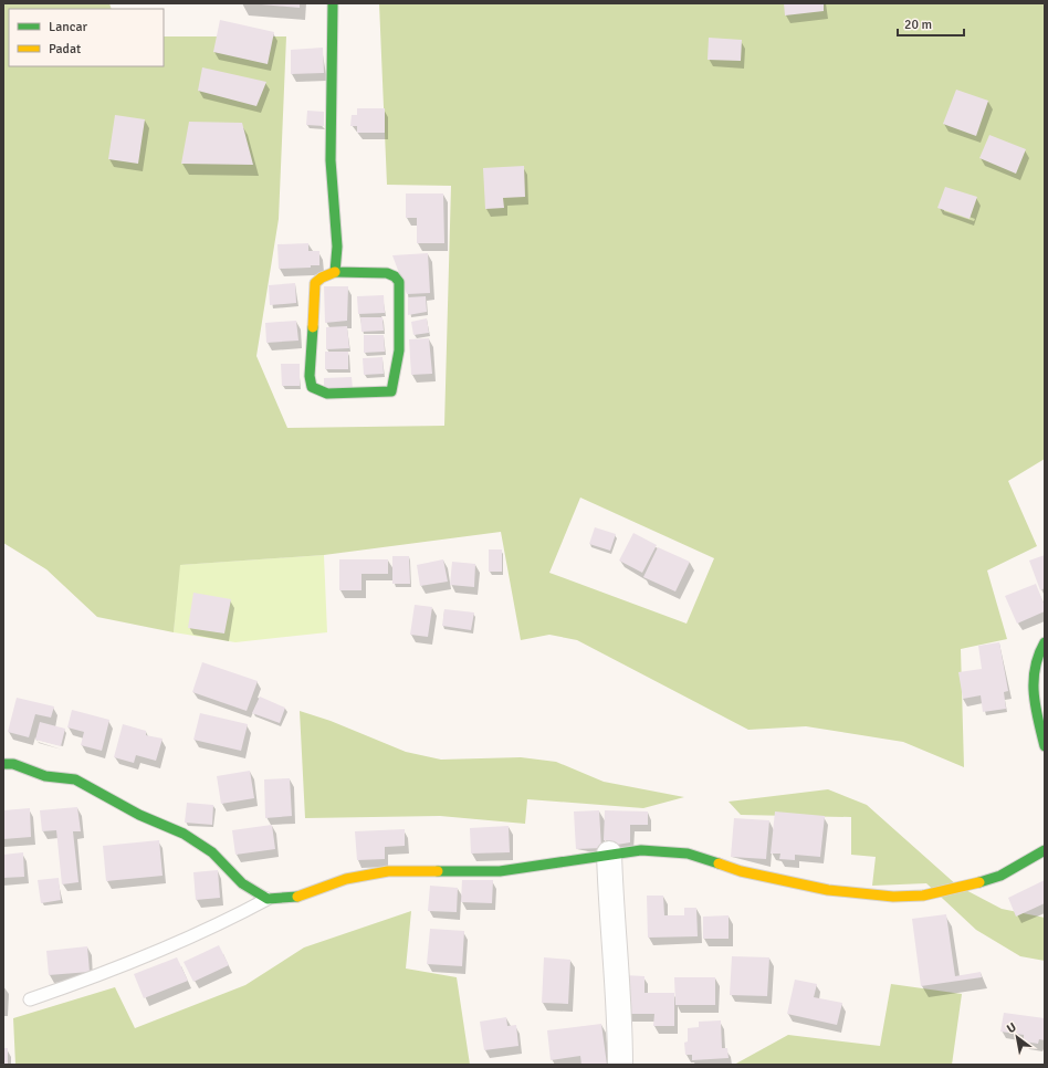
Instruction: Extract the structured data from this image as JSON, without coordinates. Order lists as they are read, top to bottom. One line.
{"legend":["Lancar","Padat"],"scale_bar":"20 m","north":"top left"}
